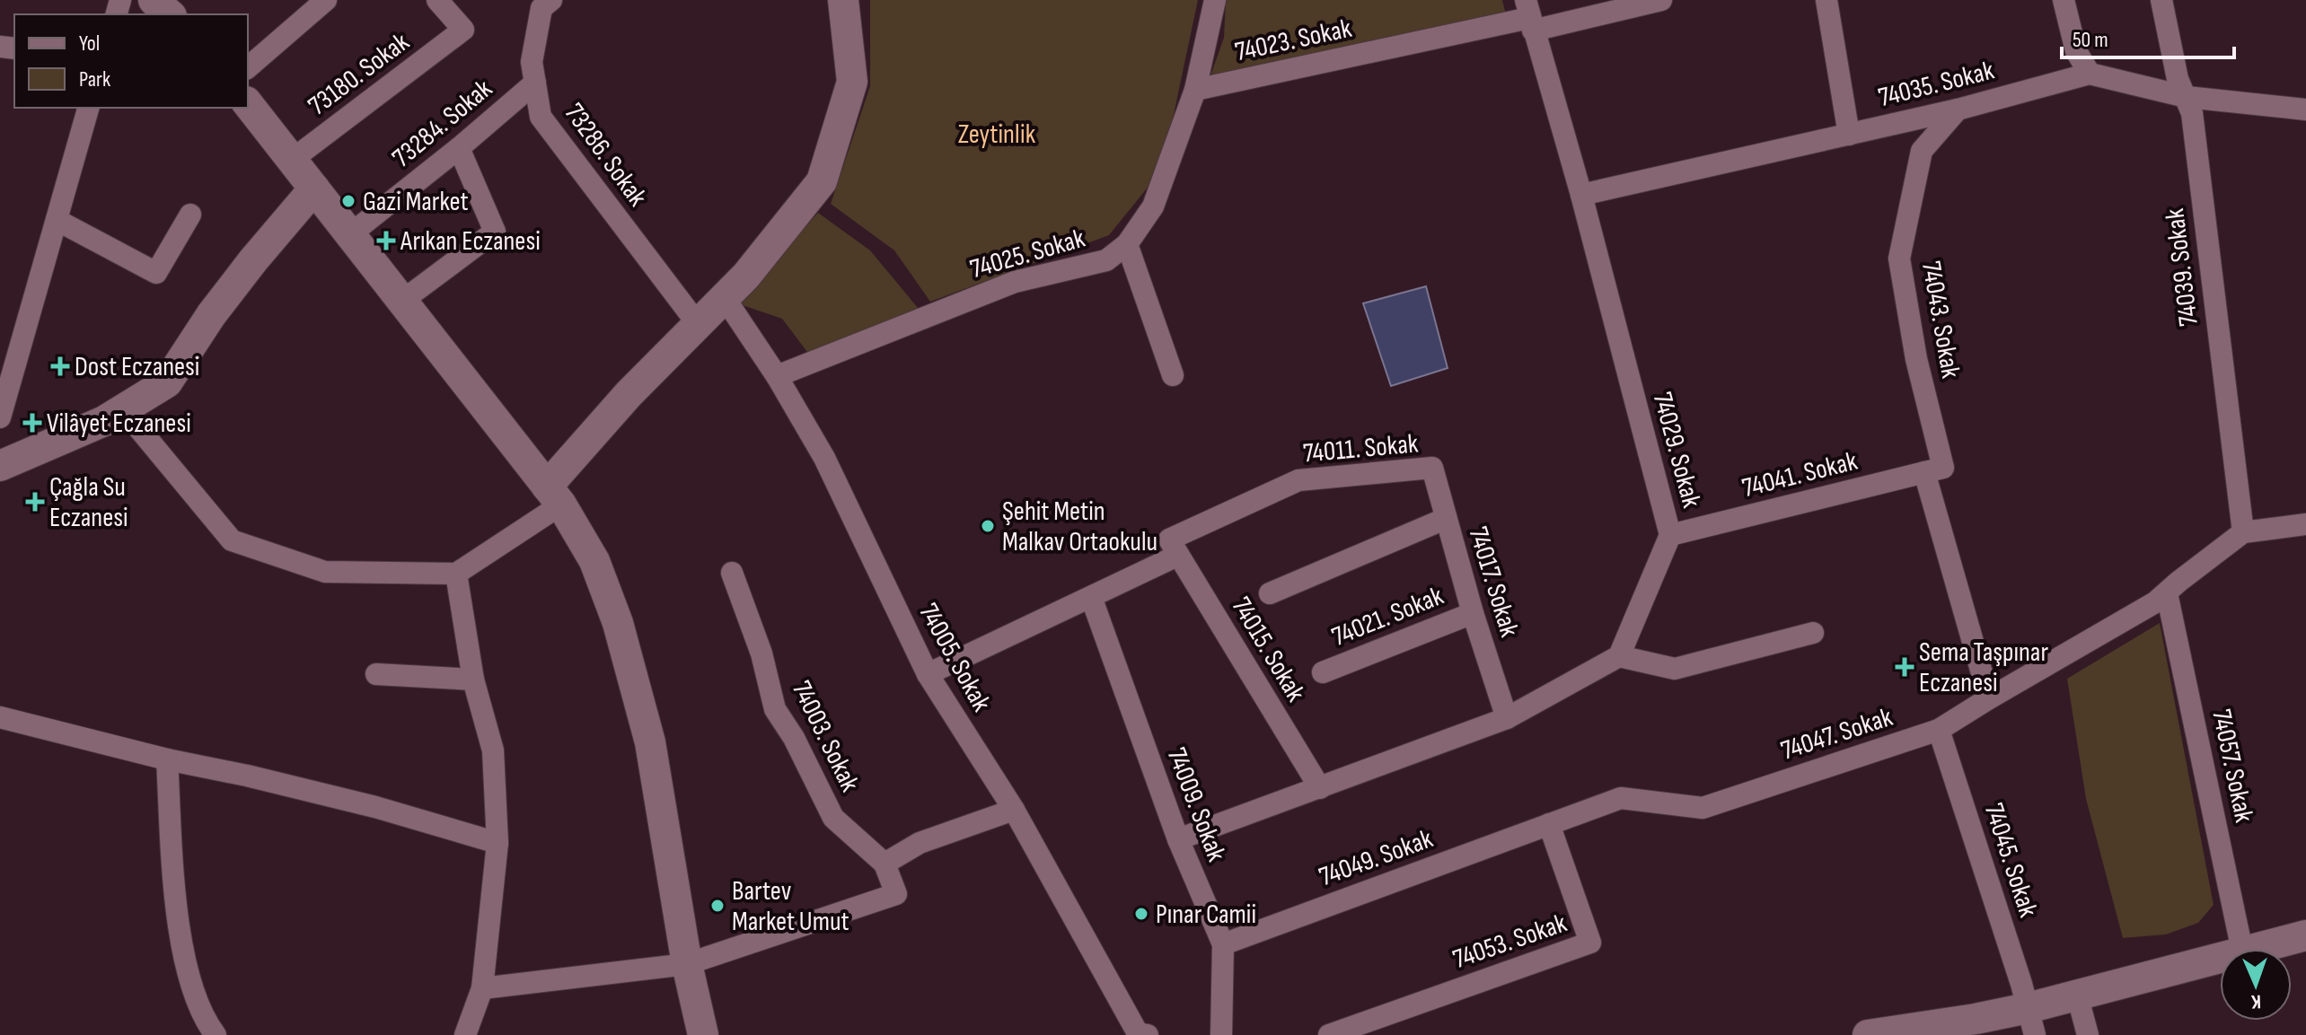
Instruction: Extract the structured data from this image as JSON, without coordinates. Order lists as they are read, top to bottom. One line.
{"streets":{"street":["74023. Sokak","73180. Sokak","74035. Sokak","73284. Sokak","73286. Sokak","74025. Sokak","74039. Sokak","74043. Sokak","74011. Sokak","74029. Sokak","74041. Sokak","74017. Sokak","74021. Sokak","74015. Sokak","74005. Sokak","74047. Sokak","74003. Sokak","74057. Sokak","74009. Sokak","74049. Sokak","74045. Sokak","74053. Sokak"]},"crossings":[["74023. Sokak","74025. Sokak"],["74023. Sokak","74029. Sokak"],["74035. Sokak","74039. Sokak"],["74035. Sokak","74043. Sokak"],["74035. Sokak","74029. Sokak"],["73284. Sokak","73286. Sokak"],["74025. Sokak","74005. Sokak"],["74039. Sokak","74047. Sokak"],["74043. Sokak","74041. Sokak"],["74011. Sokak","74017. Sokak"],["74011. Sokak","74015. Sokak"],["74011. Sokak","74005. Sokak"],["74011. Sokak","74009. Sokak"],["74029. Sokak","74041. Sokak"],["74017. Sokak","74021. Sokak"],["74047. Sokak","74057. Sokak"],["74047. Sokak","74049. Sokak"],["74047. Sokak","74045. Sokak"],["74047. Sokak","74053. Sokak"],["74009. Sokak","74049. Sokak"],["74049. Sokak","74053. Sokak"]],"parks":["Zeytinlik"],"places":{"other":["Gazi Market","Şehit Metin Malkav Ortaokulu","Bartev Market Umut","Pınar Camii"],"health":["Arıkan Eczanesi","Dost Eczanesi","Vilâyet Eczanesi","Çağla Su Eczanesi","Sema Taşpınar Eczanesi"]},"legend":["Yol","Park"],"scale_bar":"50 m","north":"bottom"}
